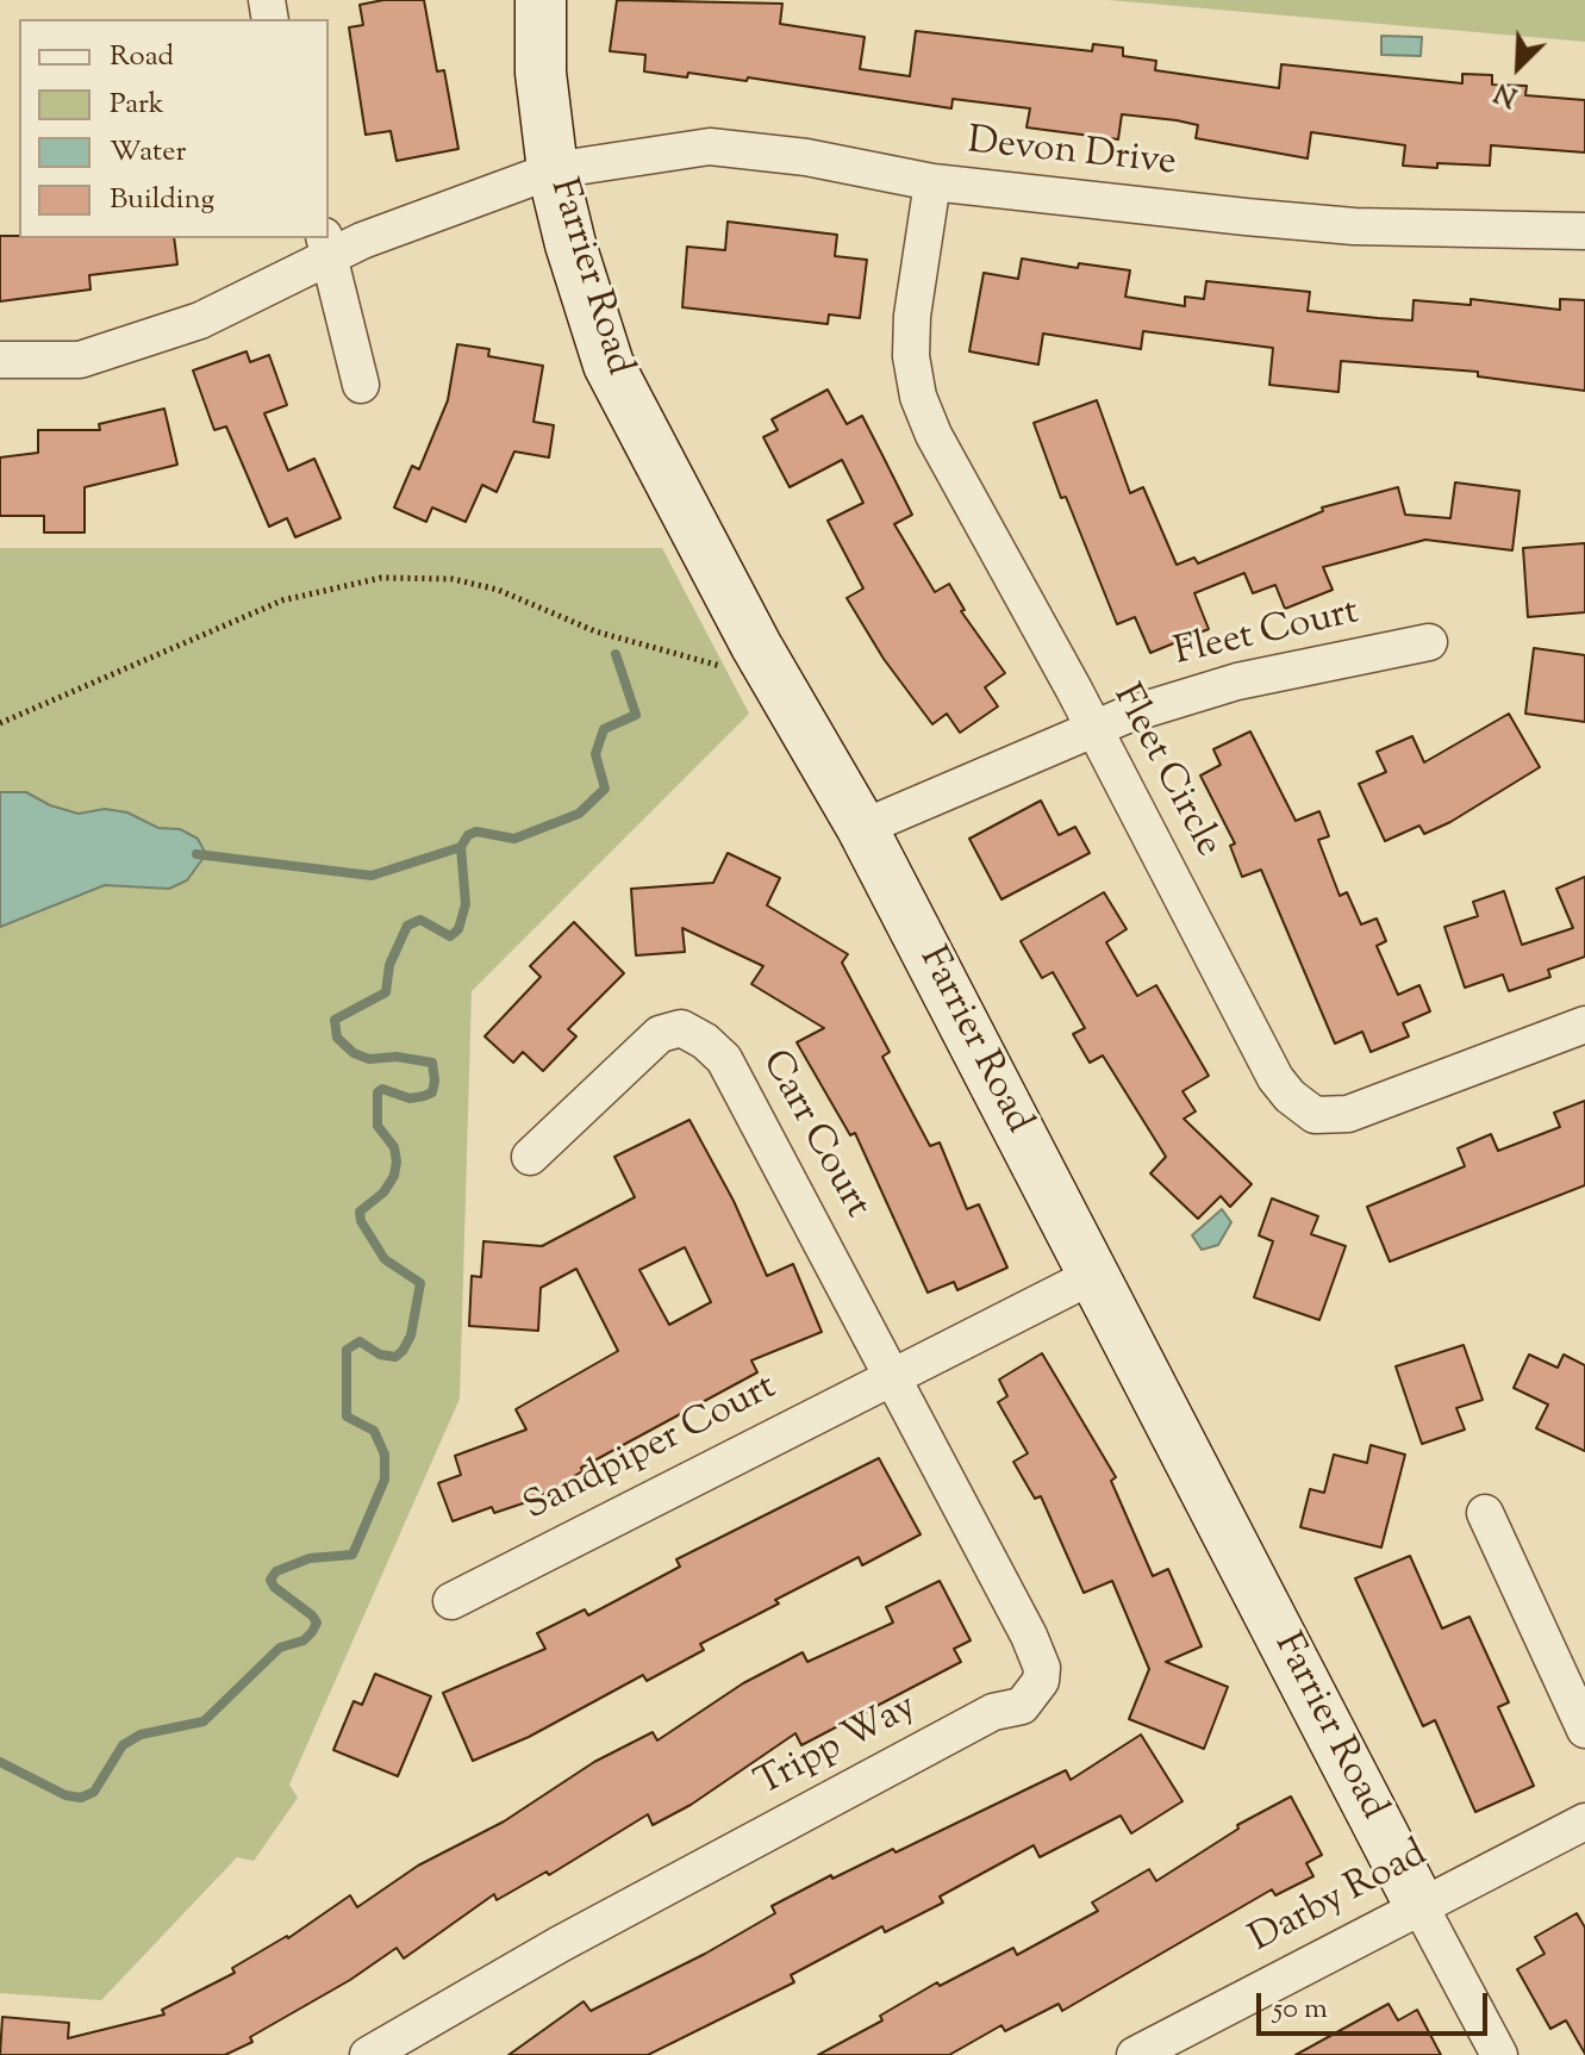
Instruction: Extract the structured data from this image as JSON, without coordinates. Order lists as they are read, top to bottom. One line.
{"streets":{"street":["Devon Drive","Farrier Road","Fleet Court","Fleet Circle","Carr Court","Sandpiper Court","Tripp Way","Darby Road"]},"crossings":[["Devon Drive","Farrier Road"],["Devon Drive","Fleet Circle"],["Farrier Road","Fleet Court"],["Farrier Road","Sandpiper Court"],["Farrier Road","Darby Road"],["Fleet Court","Fleet Circle"],["Carr Court","Sandpiper Court"],["Carr Court","Tripp Way"],["Sandpiper Court","Tripp Way"]],"legend":["Road","Park","Water","Building"],"scale_bar":"50 m","north":"bottom left"}
